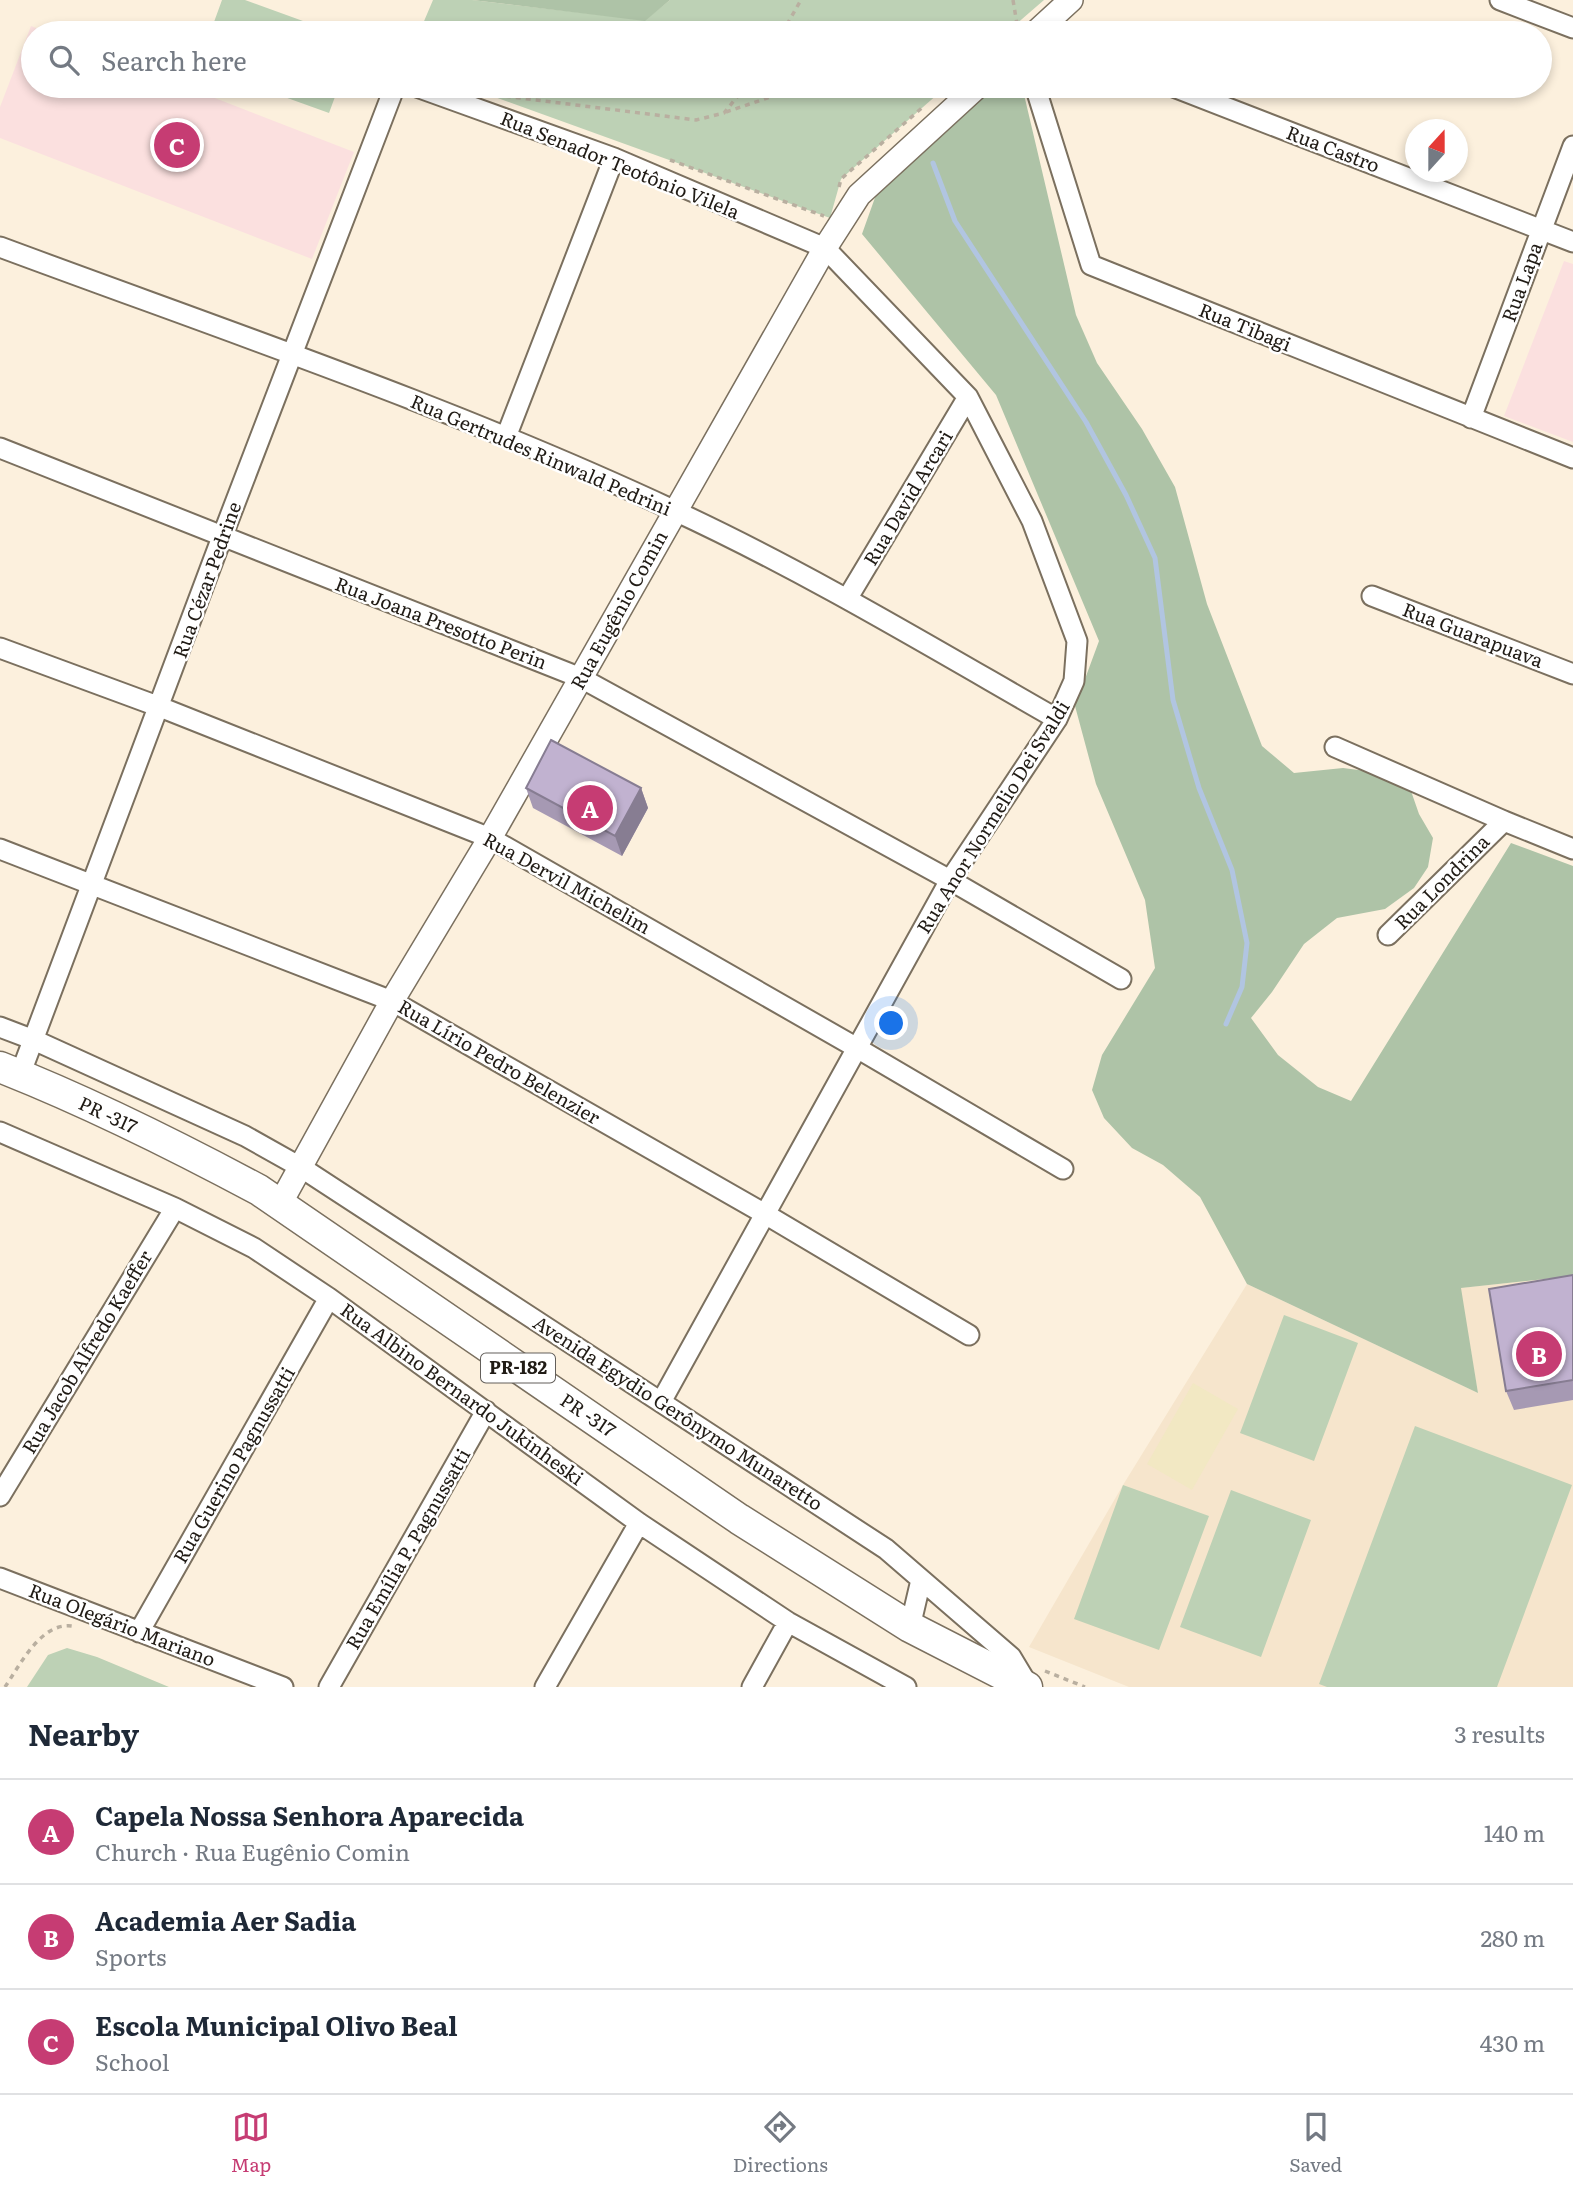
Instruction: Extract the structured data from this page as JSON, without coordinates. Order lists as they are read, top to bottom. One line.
{"streets":{"main road":["PR -317","PR-182"],"street":["Rua Castro","Rua Senador Teotônio Vilela","Rua Lapa","Rua Tibagi","Rua Gertrudes Rinwald Pedrini","Rua David Arcari","Rua Cézar Pedrine","Rua Eugênio Comin","Rua Joana Presotto Perin","Rua Guarapuava","Rua Anor Normelio Dei Svaldi","Rua Londrina","Rua Dervil Michelim","Rua Lírio Pedro Belenzier","Rua Jacob Alfredo Kaeffer","Rua Albino Bernardo Jukinheski","Avenida Egydio Gerônymo Munaretto","Rua Guerino Pagnussatti","Rua Emília P. Pagnussatti","Rua Olegário Mariano"]},"crossings":[["Rua Castro","Rua Lapa"],["Rua Senador Teotônio Vilela","Rua Eugênio Comin"],["Rua Senador Teotônio Vilela","Rua Anor Normelio Dei Svaldi"],["Rua Lapa","Rua Tibagi"],["Rua Gertrudes Rinwald Pedrini","Rua David Arcari"],["Rua Gertrudes Rinwald Pedrini","Rua Cézar Pedrine"],["Rua Gertrudes Rinwald Pedrini","Rua Eugênio Comin"],["Rua Gertrudes Rinwald Pedrini","Rua Anor Normelio Dei Svaldi"],["Rua David Arcari","Rua Anor Normelio Dei Svaldi"],["Rua Cézar Pedrine","Rua Joana Presotto Perin"],["Rua Cézar Pedrine","Rua Dervil Michelim"],["Rua Cézar Pedrine","Rua Lírio Pedro Belenzier"],["Rua Cézar Pedrine","PR -317"],["Rua Cézar Pedrine","Avenida Egydio Gerônymo Munaretto"],["Rua Eugênio Comin","Rua Joana Presotto Perin"],["Rua Eugênio Comin","Rua Anor Normelio Dei Svaldi"],["Rua Eugênio Comin","Rua Dervil Michelim"],["Rua Eugênio Comin","Rua Lírio Pedro Belenzier"],["Rua Eugênio Comin","PR -317"],["Rua Eugênio Comin","Avenida Egydio Gerônymo Munaretto"],["Rua Joana Presotto Perin","Rua Anor Normelio Dei Svaldi"],["Rua Anor Normelio Dei Svaldi","Rua Dervil Michelim"],["Rua Anor Normelio Dei Svaldi","Rua Lírio Pedro Belenzier"],["Rua Anor Normelio Dei Svaldi","Avenida Egydio Gerônymo Munaretto"],["PR -317","Avenida Egydio Gerônymo Munaretto"],["Rua Jacob Alfredo Kaeffer","Rua Albino Bernardo Jukinheski"],["Rua Albino Bernardo Jukinheski","Rua Guerino Pagnussatti"],["Rua Albino Bernardo Jukinheski","Rua Emília P. Pagnussatti"],["Rua Guerino Pagnussatti","Rua Olegário Mariano"]],"north":"top","page":{"search":"Search here","pins":["C","A","B"],"heading":["Nearby","3 results"],"list":[{"mark":"A","name":"Capela Nossa Senhora Aparecida","note":"Church · Rua Eugênio Comin","value":"140 m"},{"mark":"B","name":"Academia Aer Sadia","note":"Sports","value":"280 m"},{"mark":"C","name":"Escola Municipal Olivo Beal","note":"School","value":"430 m"}],"nav":["Map","Directions","Saved"]}}
